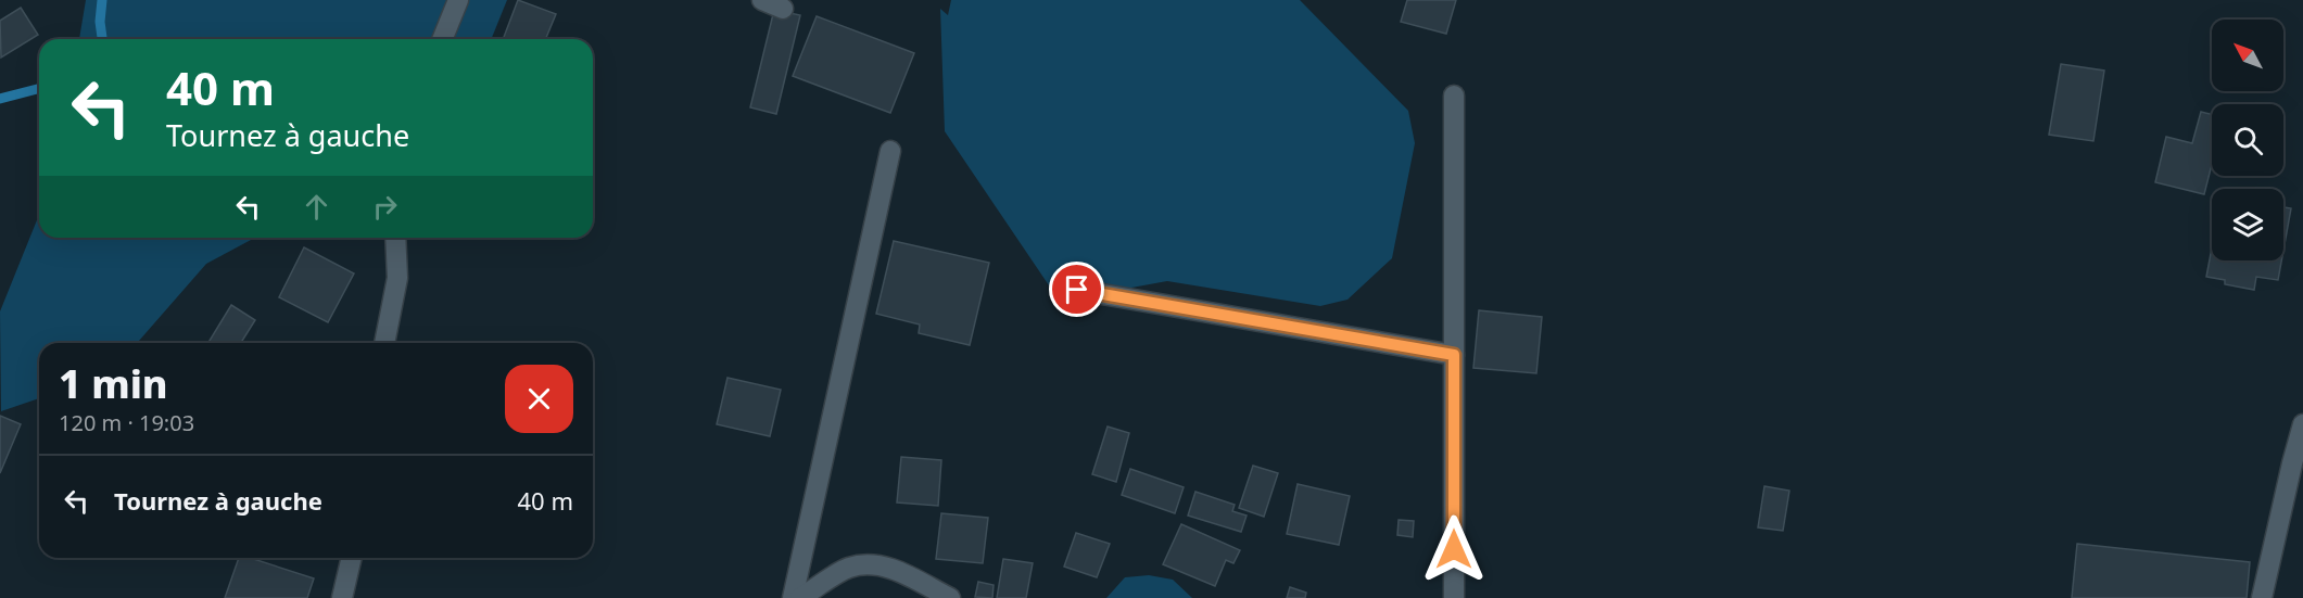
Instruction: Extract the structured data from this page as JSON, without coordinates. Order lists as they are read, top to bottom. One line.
{"north":"top left","page":{"turn":["40 m","Tournez à gauche"],"heading":["1 min","120 m · 19:03"],"list":[{"name":"Tournez à gauche","value":"40 m"}]}}
